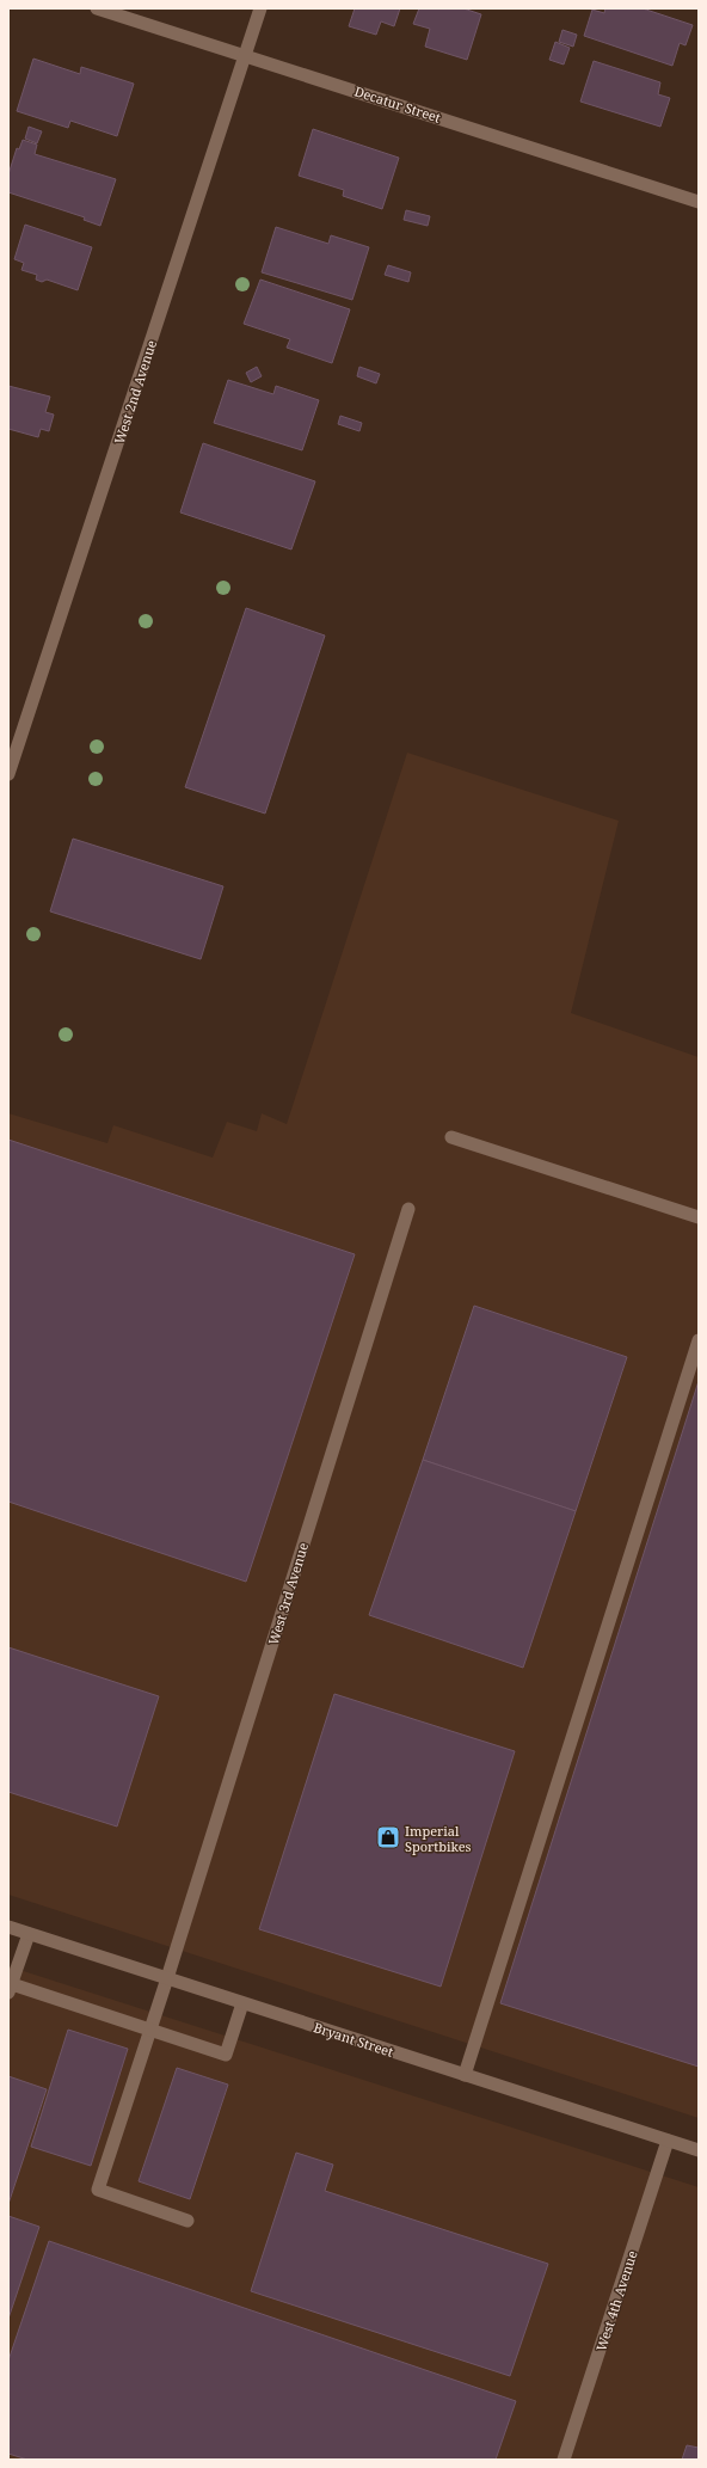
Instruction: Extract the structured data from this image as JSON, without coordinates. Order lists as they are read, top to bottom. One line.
{"streets":{"street":["Decatur Street","West 2nd Avenue","West 3rd Avenue","Bryant Street","West 4th Avenue"]},"crossings":[["Decatur Street","West 2nd Avenue"],["West 3rd Avenue","Bryant Street"],["Bryant Street","West 4th Avenue"]],"places":{"shop":["Imperial Sportbikes"]}}
